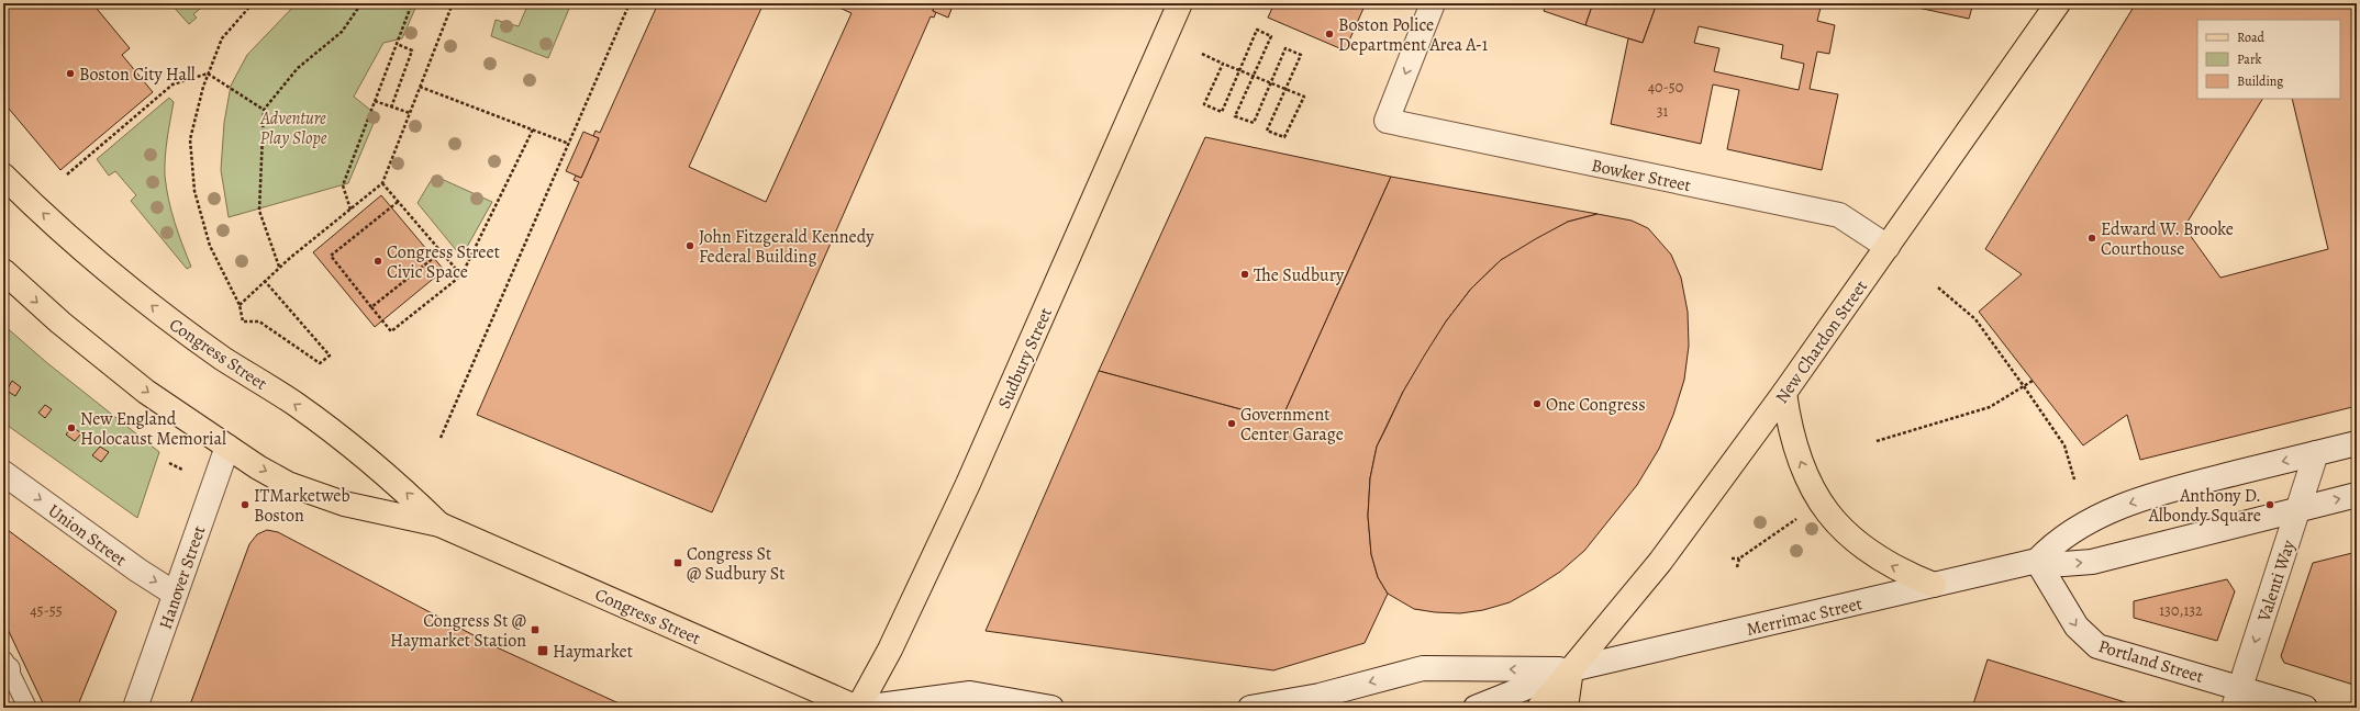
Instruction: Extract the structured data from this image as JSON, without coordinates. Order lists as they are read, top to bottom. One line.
{"streets":{"main road":["Bowker Street","New Chardon Street","Congress Street","Sudbury Street","Union Street","Hanover Street","Valenti Way","Merrimac Street","Portland Street"]},"crossings":[["Bowker Street","New Chardon Street"],["New Chardon Street","Merrimac Street"],["Congress Street","Sudbury Street"],["Congress Street","Hanover Street"],["Union Street","Hanover Street"],["Valenti Way","Merrimac Street"],["Valenti Way","Portland Street"],["Merrimac Street","Portland Street"]],"one_way":["Union Street","Valenti Way","Portland Street"],"parks":["Adventure Play Slope"],"places":{"other":["Boston Police Department Area A-1","Boston City Hall","Edward W. Brooke Courthouse","John Fitzgerald Kennedy Federal Building","Congress Street Civic Space","The Sudbury","One Congress","Government Center Garage","New England Holocaust Memorial","ITMarketweb Boston","Anthony D. Albondy Square"],"transit":["Congress St @ Sudbury St","Congress St @ Haymarket Station","Haymarket"]},"house_numbers":["40-50","31","45-55","130,132"],"legend":["Road","Park","Building"]}
